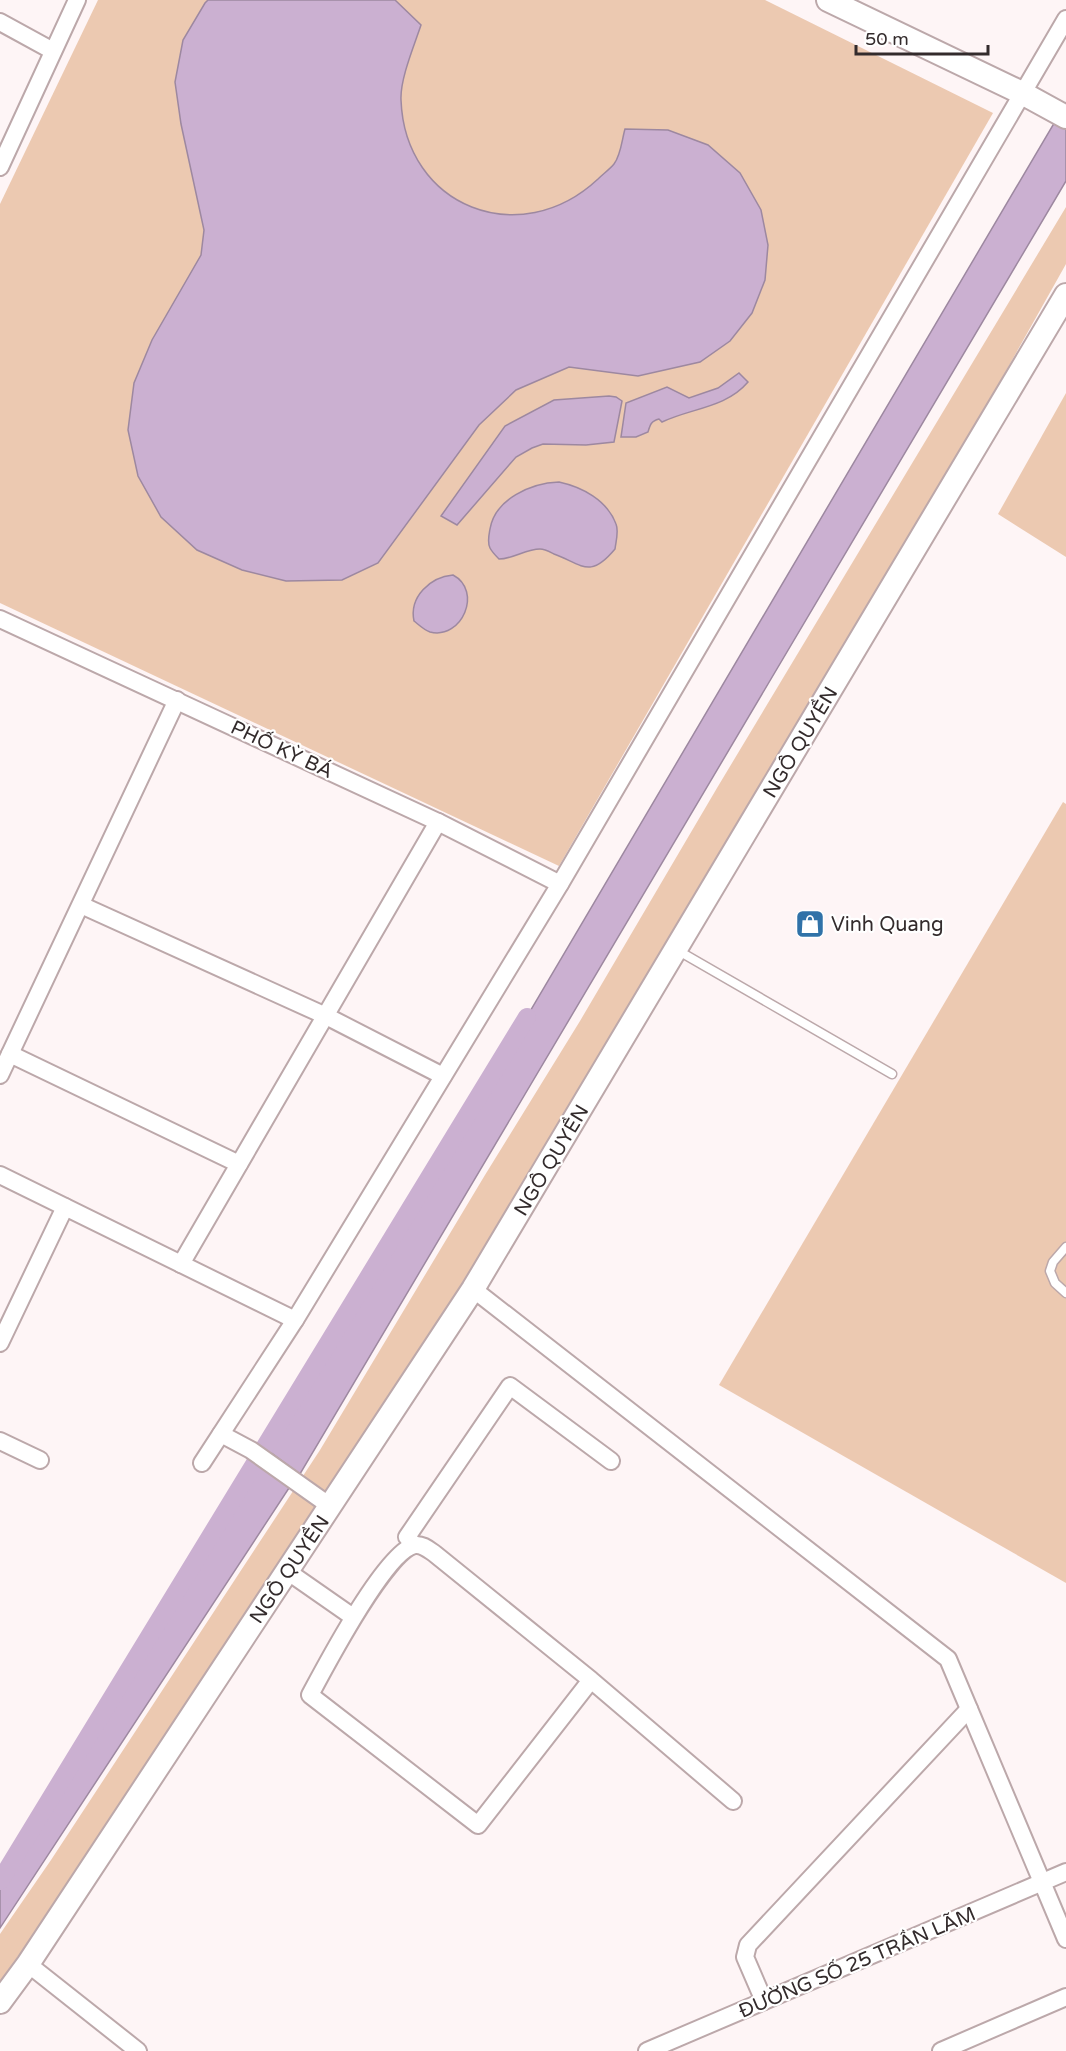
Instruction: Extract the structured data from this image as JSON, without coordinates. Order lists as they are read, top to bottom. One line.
{"streets":{"street":["NGÔ QUYỀN","PHỐ KỲ BÁ","ĐƯỜNG SỐ 25 TRẦN LÃM"]},"places":{"shop":["Vinh Quang"]},"scale_bar":"50 m"}
